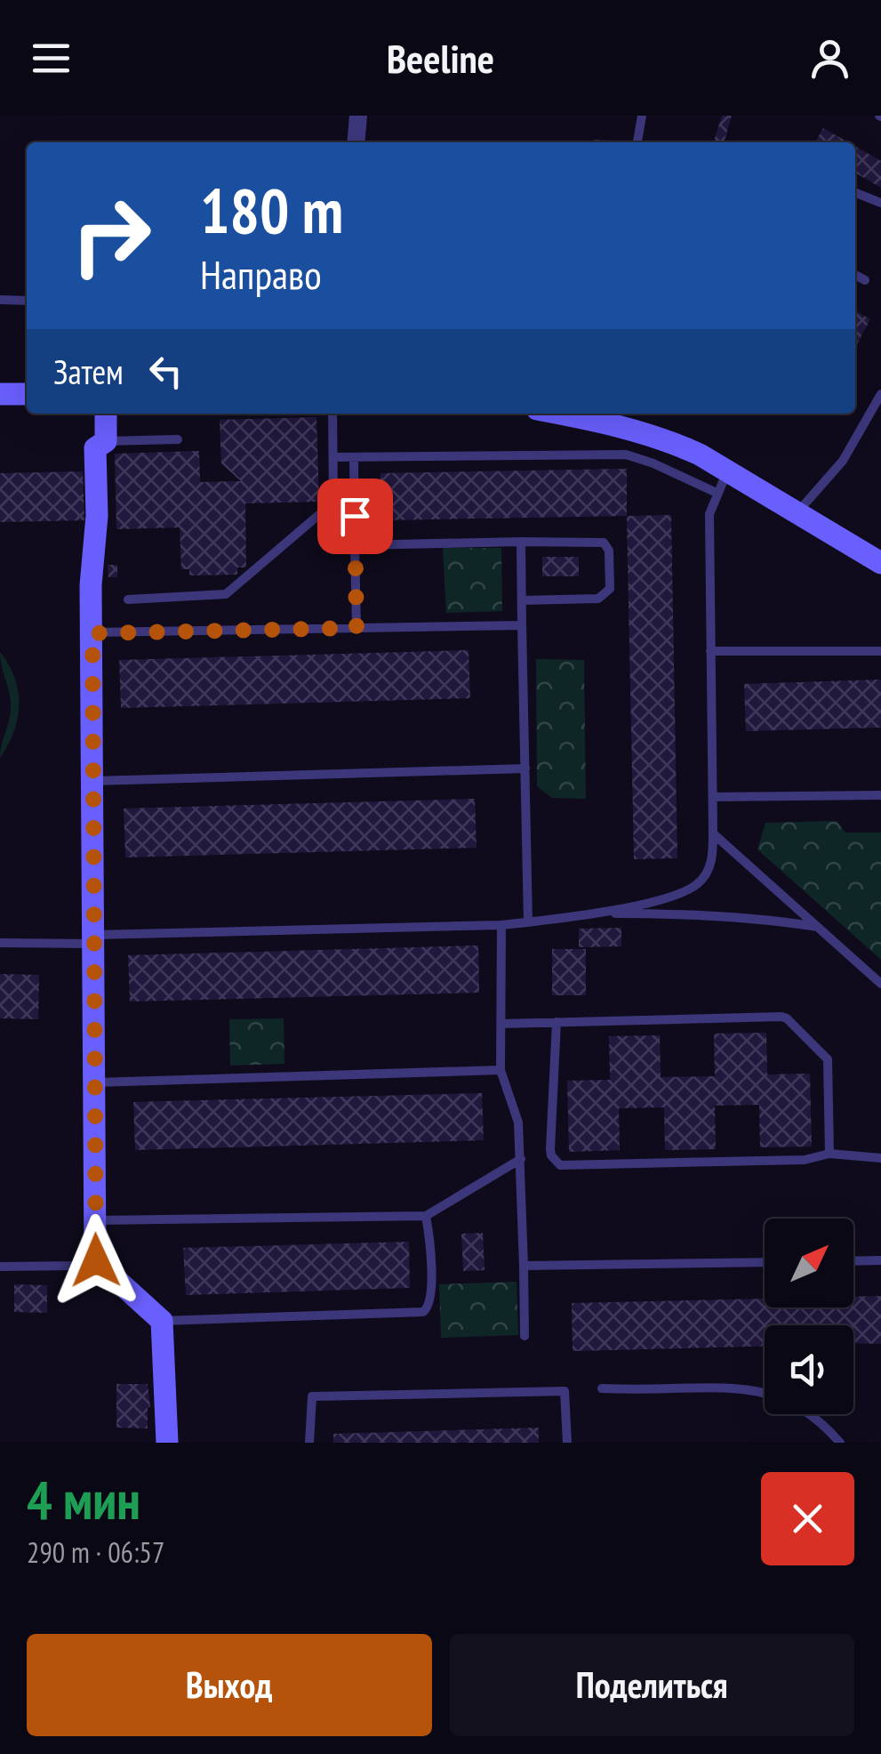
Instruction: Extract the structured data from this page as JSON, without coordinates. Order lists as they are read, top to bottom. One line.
{"north":"top right","page":{"header":"Beeline","turn":["180 m","Направо"],"then":"Затем","heading":["4 мин","290 m · 06:57"],"buttons":["Выход","Поделиться"]}}
